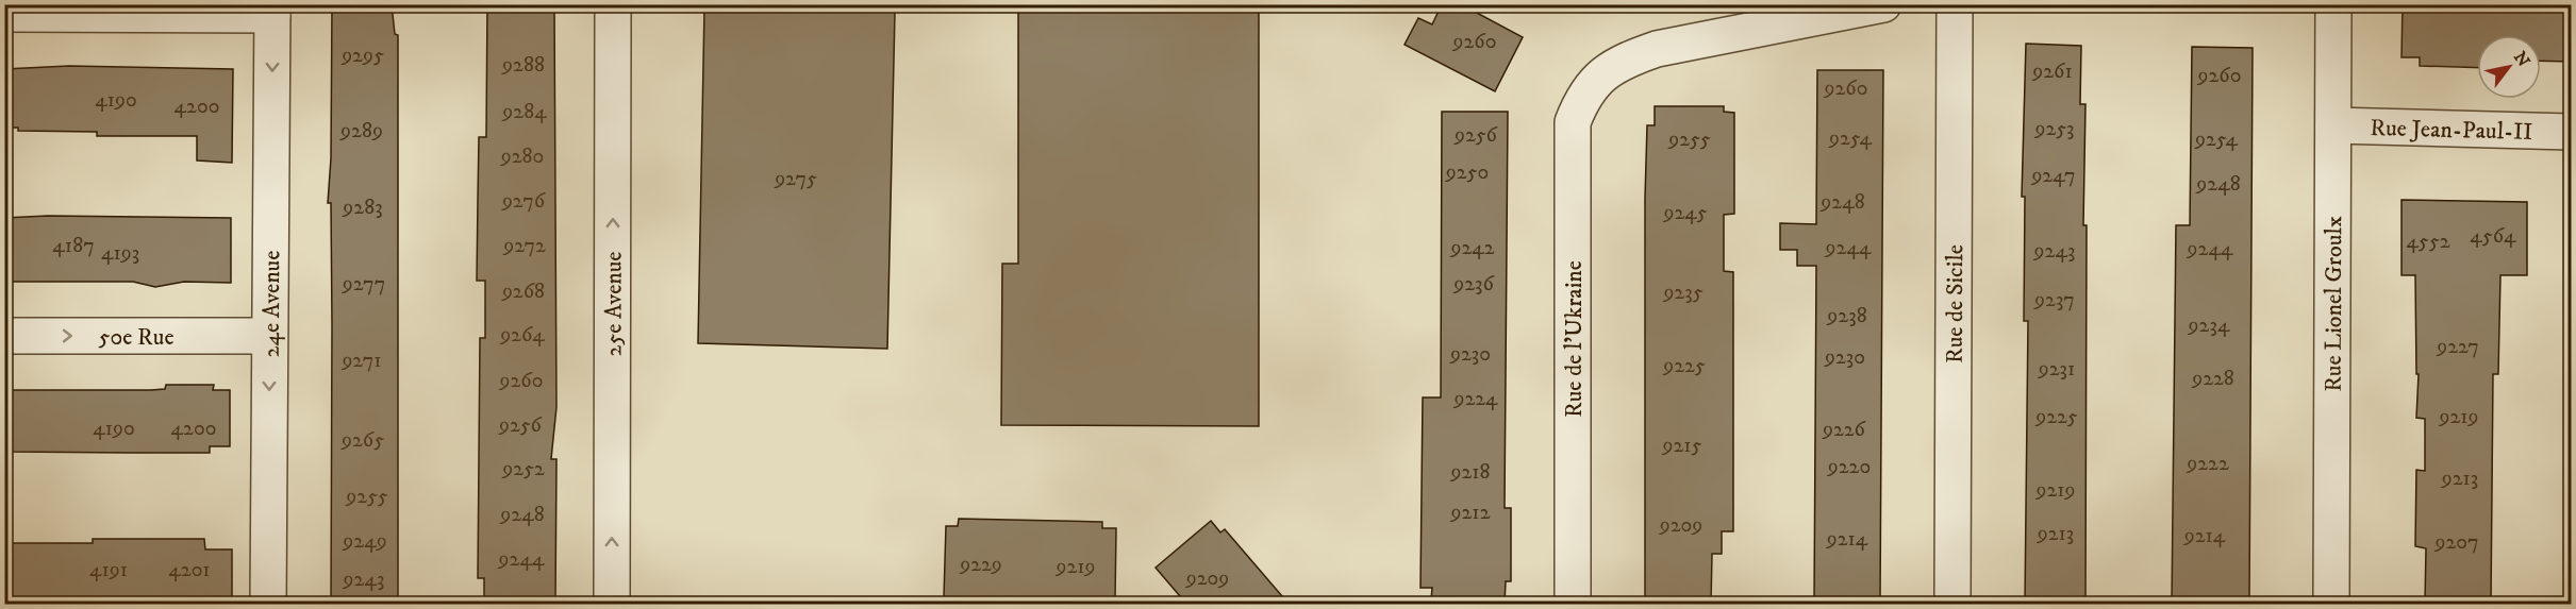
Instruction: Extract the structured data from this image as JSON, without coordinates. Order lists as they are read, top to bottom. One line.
{"streets":{"street":["Rue Jean-Paul-II","24e Avenue","Rue de Sicile","Rue Lionel Groulx","25e Avenue","50e Rue","Rue de l'Ukraine"]},"crossings":[["Rue Jean-Paul-II","Rue Lionel Groulx"],["24e Avenue","50e Rue"]],"one_way":["24e Avenue","25e Avenue","50e Rue"],"house_numbers":["9260","9295","9288","9261","9260","9260","4190","4200","9284","9253","9289","9256","9254","9255","9254","9280","9250","9247","9275","9248","9276","9248","9283","9245","4564","4552","4187","9272","9242","9244","9244","9243","4193","9277","9236","9268","9235","9237","9238","9234","9264","9227","9230","9230","9271","9225","9231","9228","9260","9224","9225","9219","9256","4190","4200","9226","9265","9215","9222","9220","9252","9218","9213","9219","9255","9212","9248","9209","9213","9214","9214","9249","9207","9244","9229","9219","4191","4201","9209","9243"],"north":"top right"}
